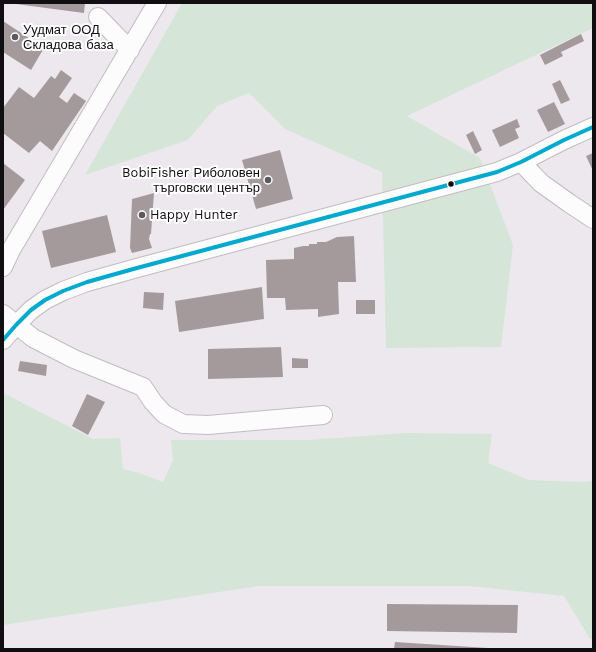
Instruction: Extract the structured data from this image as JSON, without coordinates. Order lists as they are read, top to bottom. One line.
{"places":["Уудмат ООД Складова база","BobiFisher Риболовен търговски център","Happy Hunter"]}
